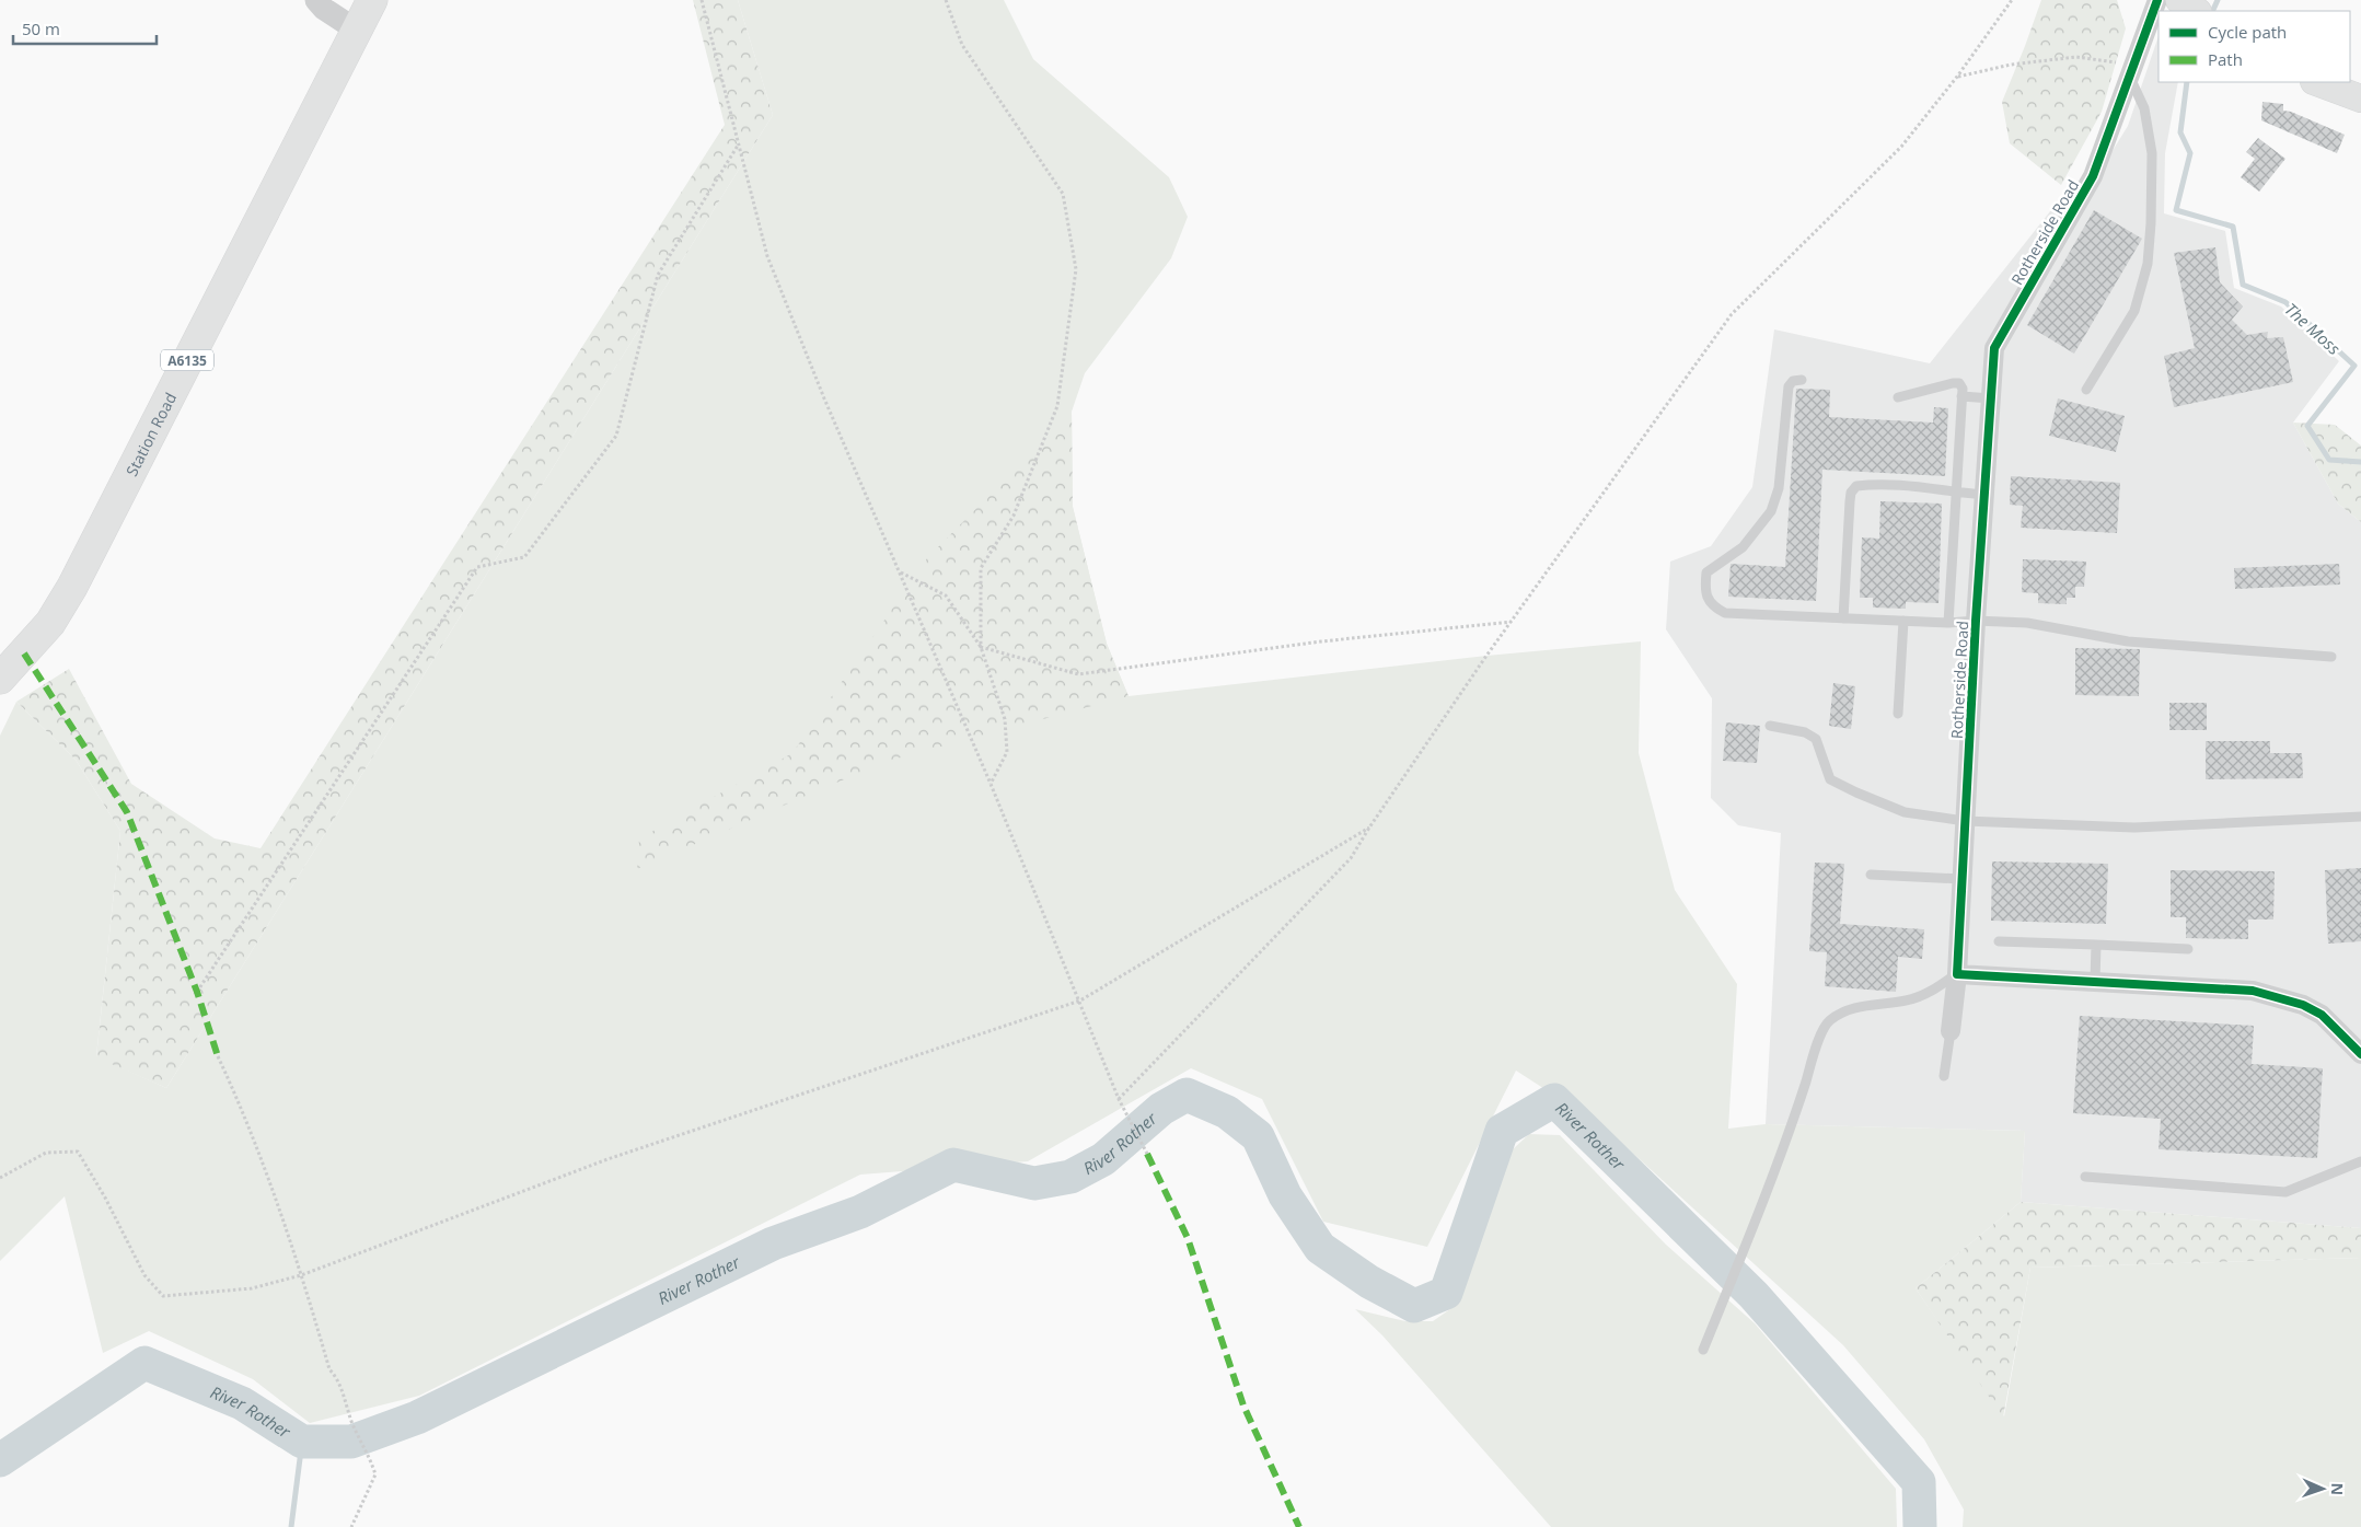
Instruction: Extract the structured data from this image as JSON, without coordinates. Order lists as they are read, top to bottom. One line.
{"streets":{"main road":["A6135","Station Road"],"street":["Rotherside Road"]},"crossings":[["A6135","Station Road"]],"water":["The Moss","River Rother"],"legend":["Cycle path","Path"],"scale_bar":"50 m","north":"right"}
